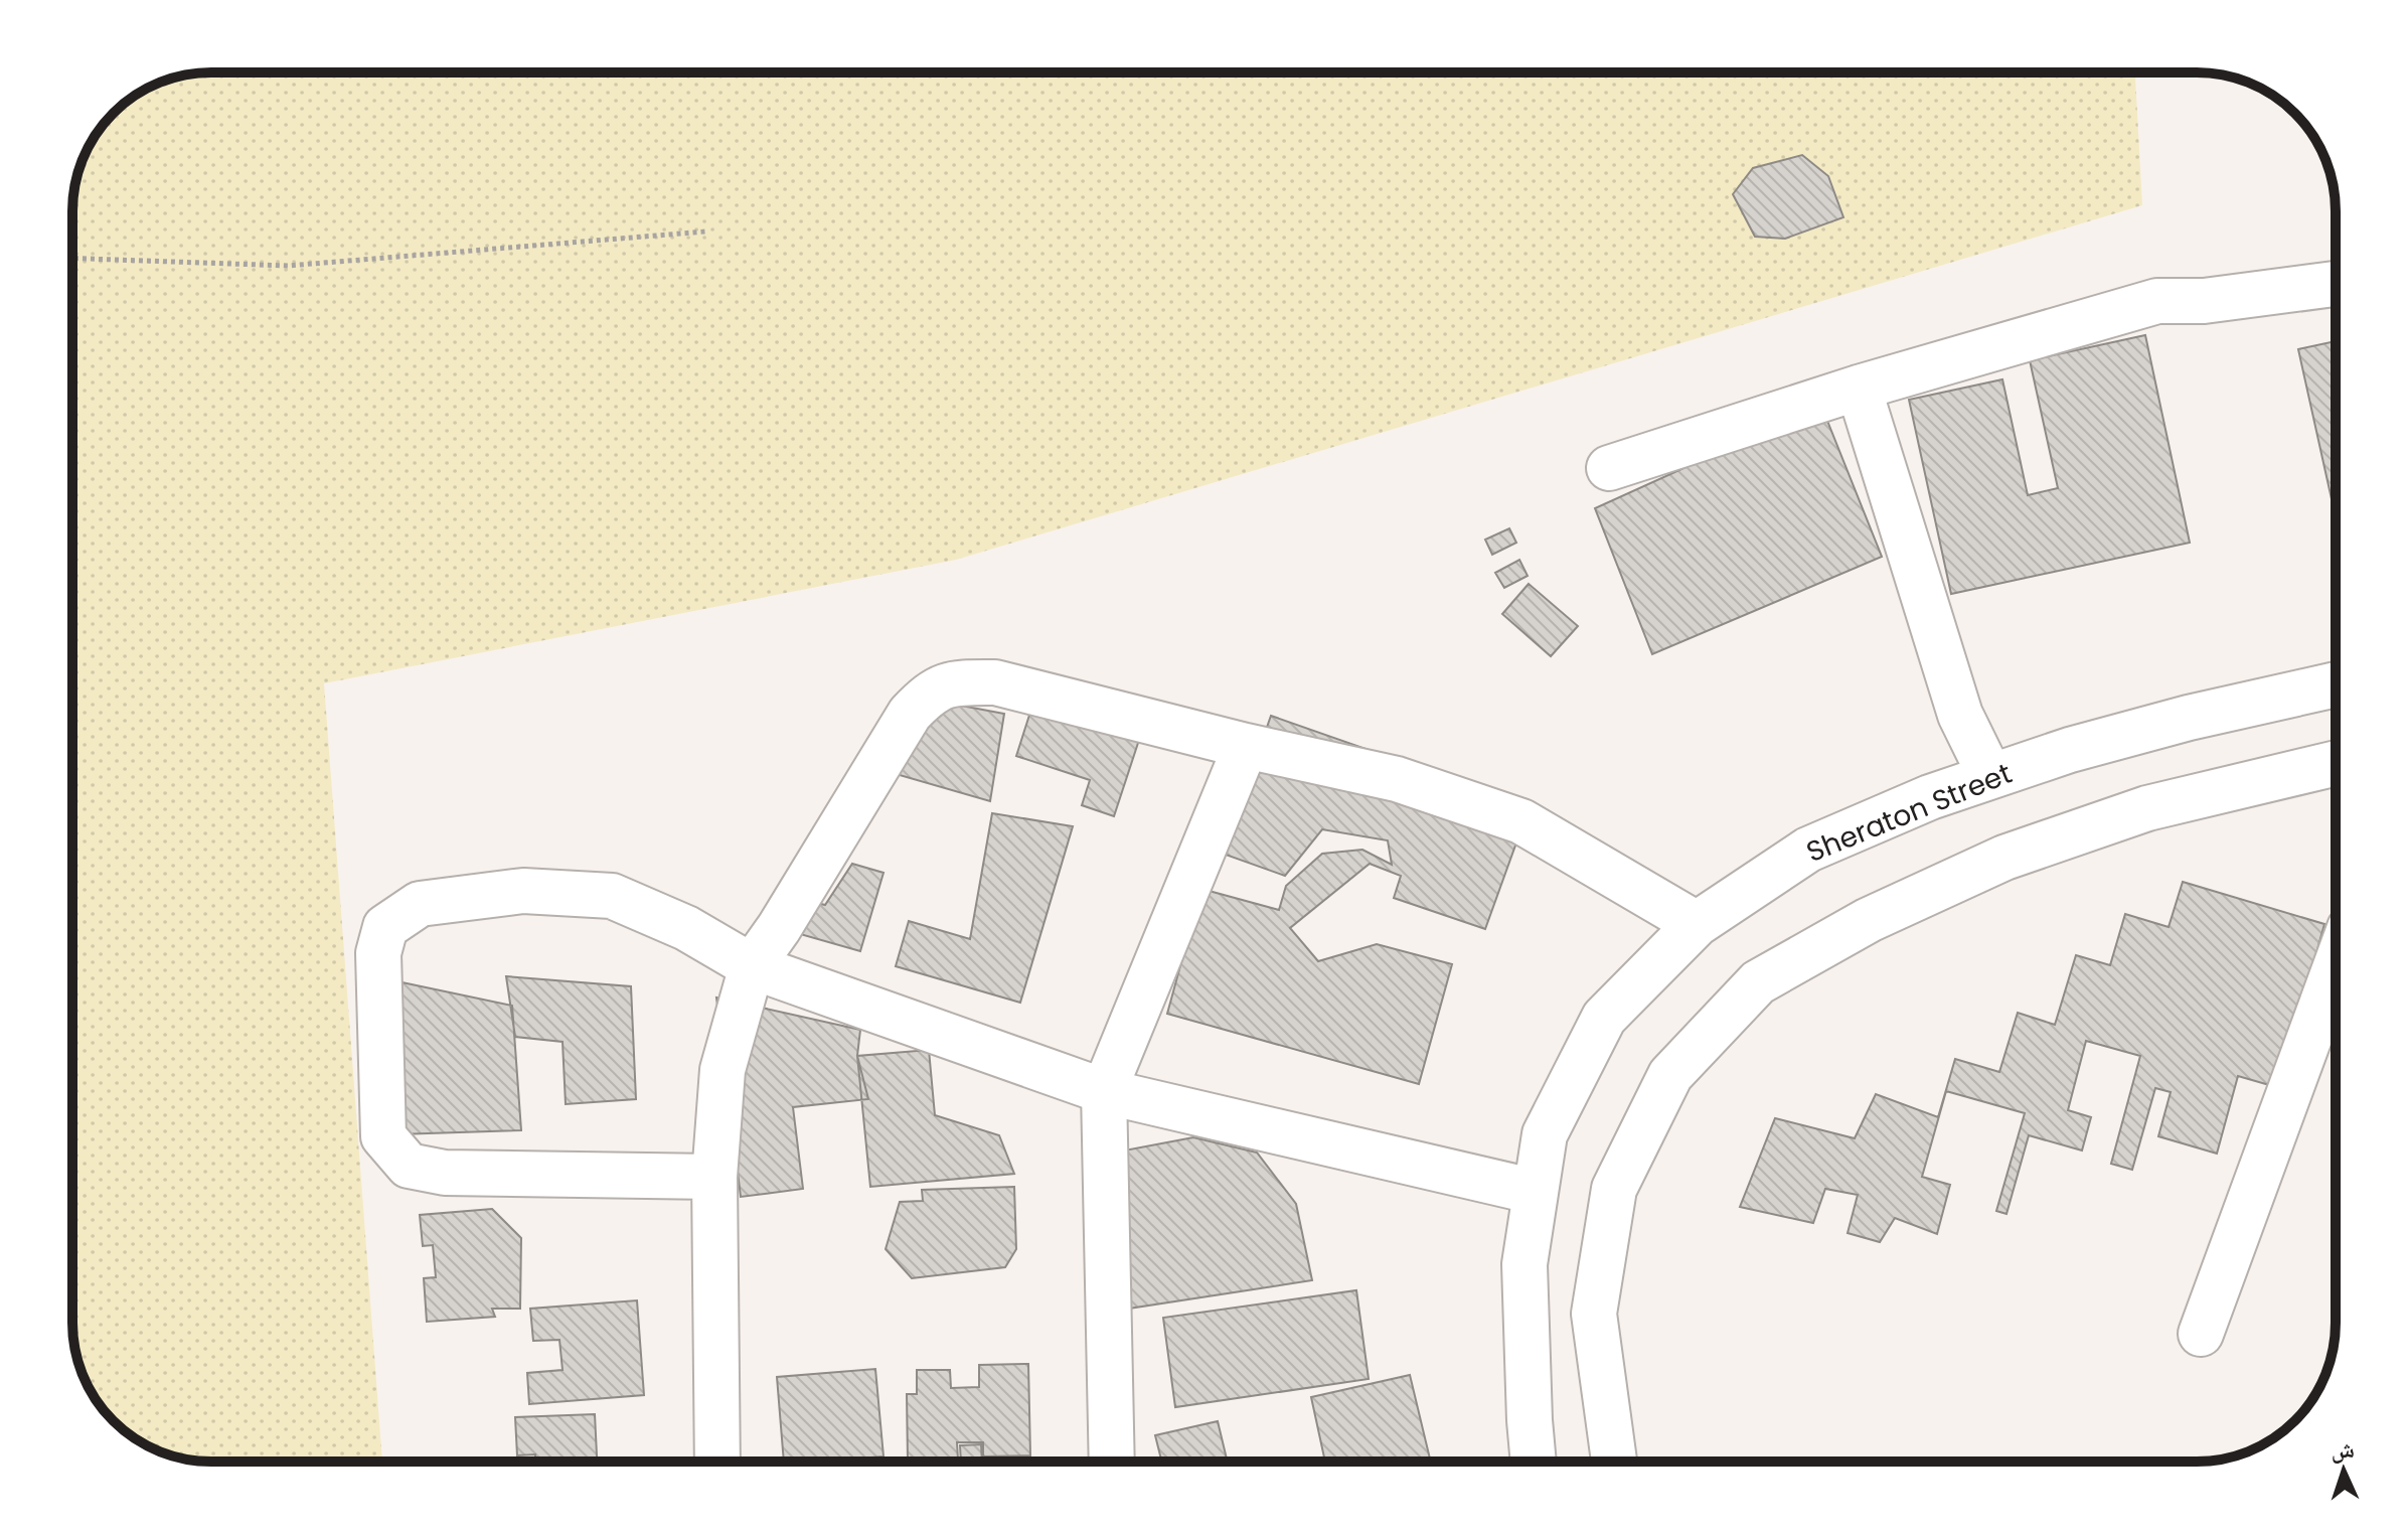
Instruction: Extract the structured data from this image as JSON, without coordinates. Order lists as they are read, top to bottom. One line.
{"streets":{"street":["Sheraton Street"]},"north":"top"}
